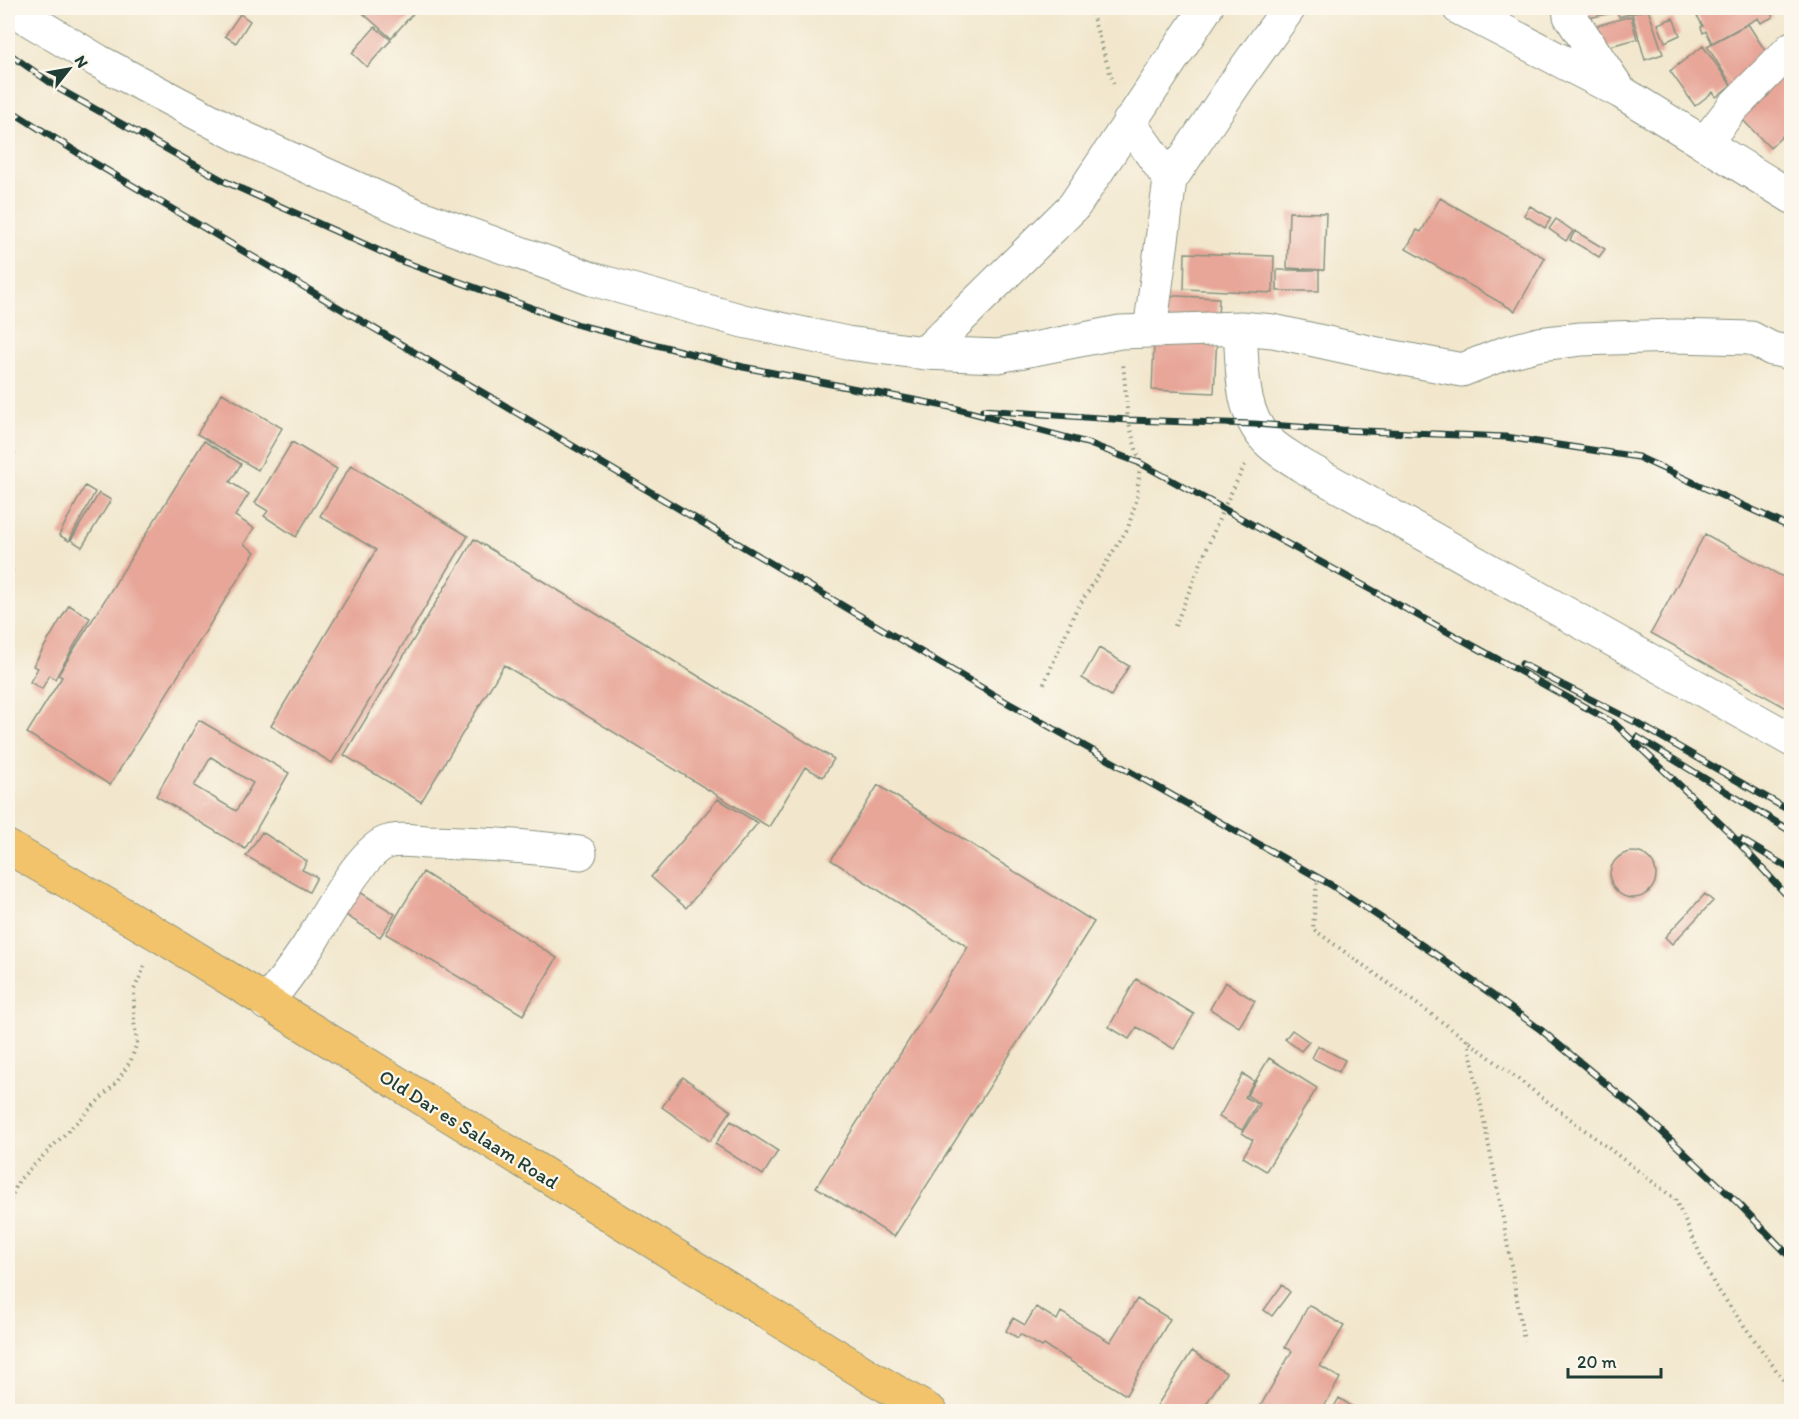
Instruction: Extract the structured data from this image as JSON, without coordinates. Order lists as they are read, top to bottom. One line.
{"streets":{"main road":["Old Dar es Salaam Road"]},"scale_bar":"20 m","north":"top right"}
